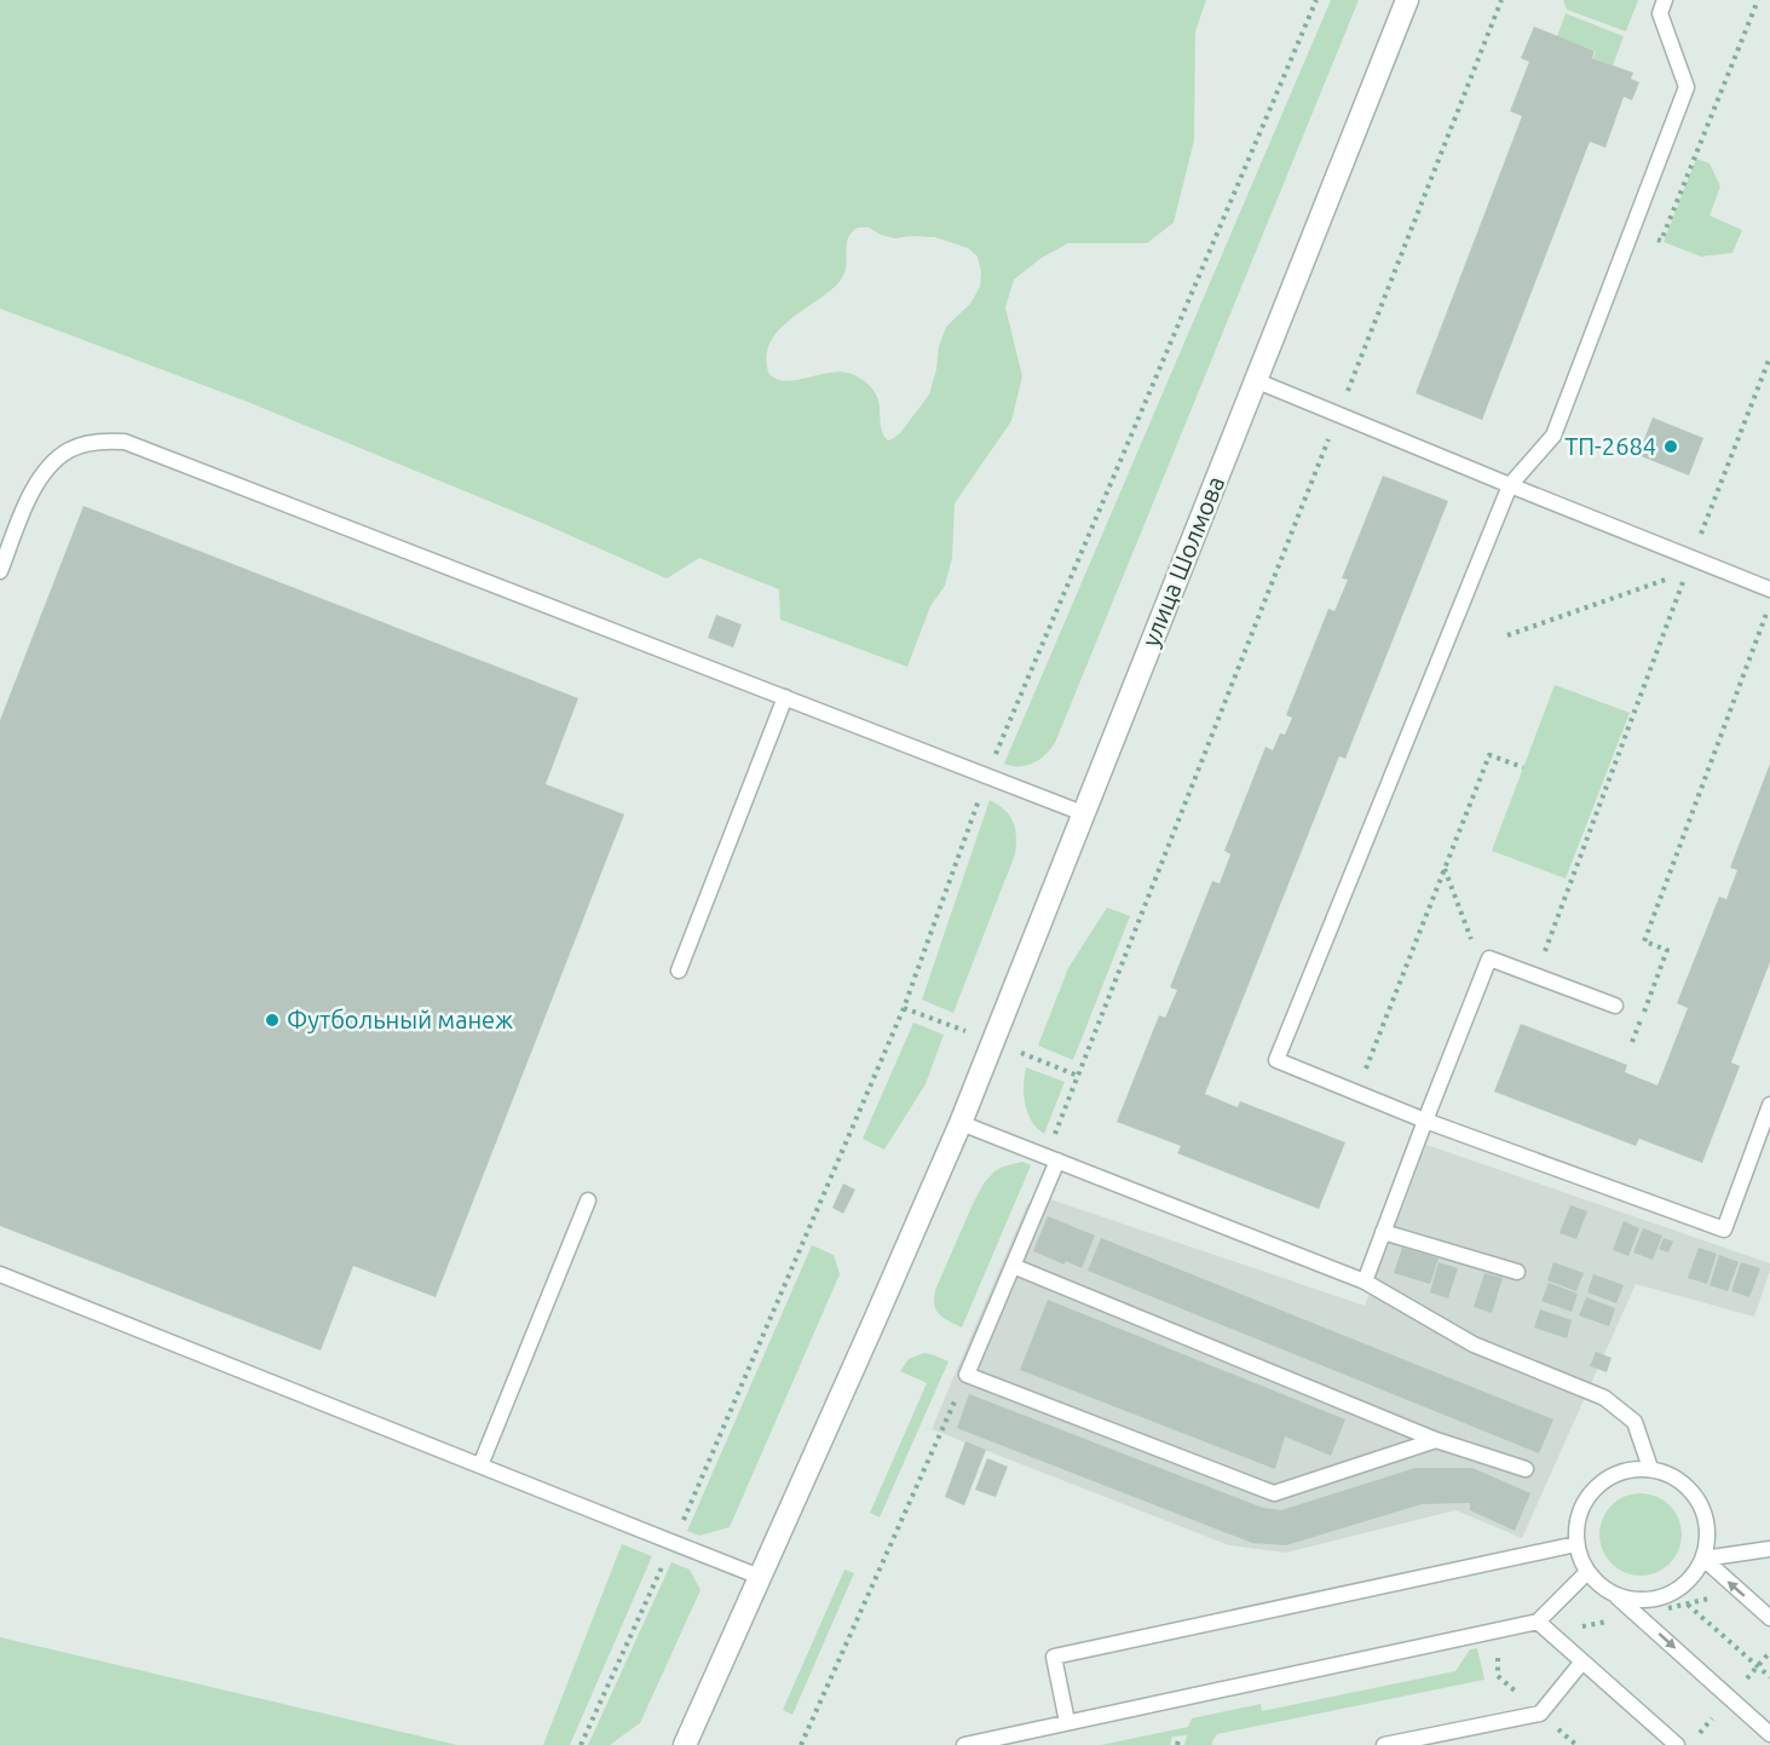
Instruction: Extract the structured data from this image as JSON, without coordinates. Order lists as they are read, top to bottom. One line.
{"streets":{"street":["улица Шолмова"]},"places":["ТП-2684","Футбольный манеж"]}
